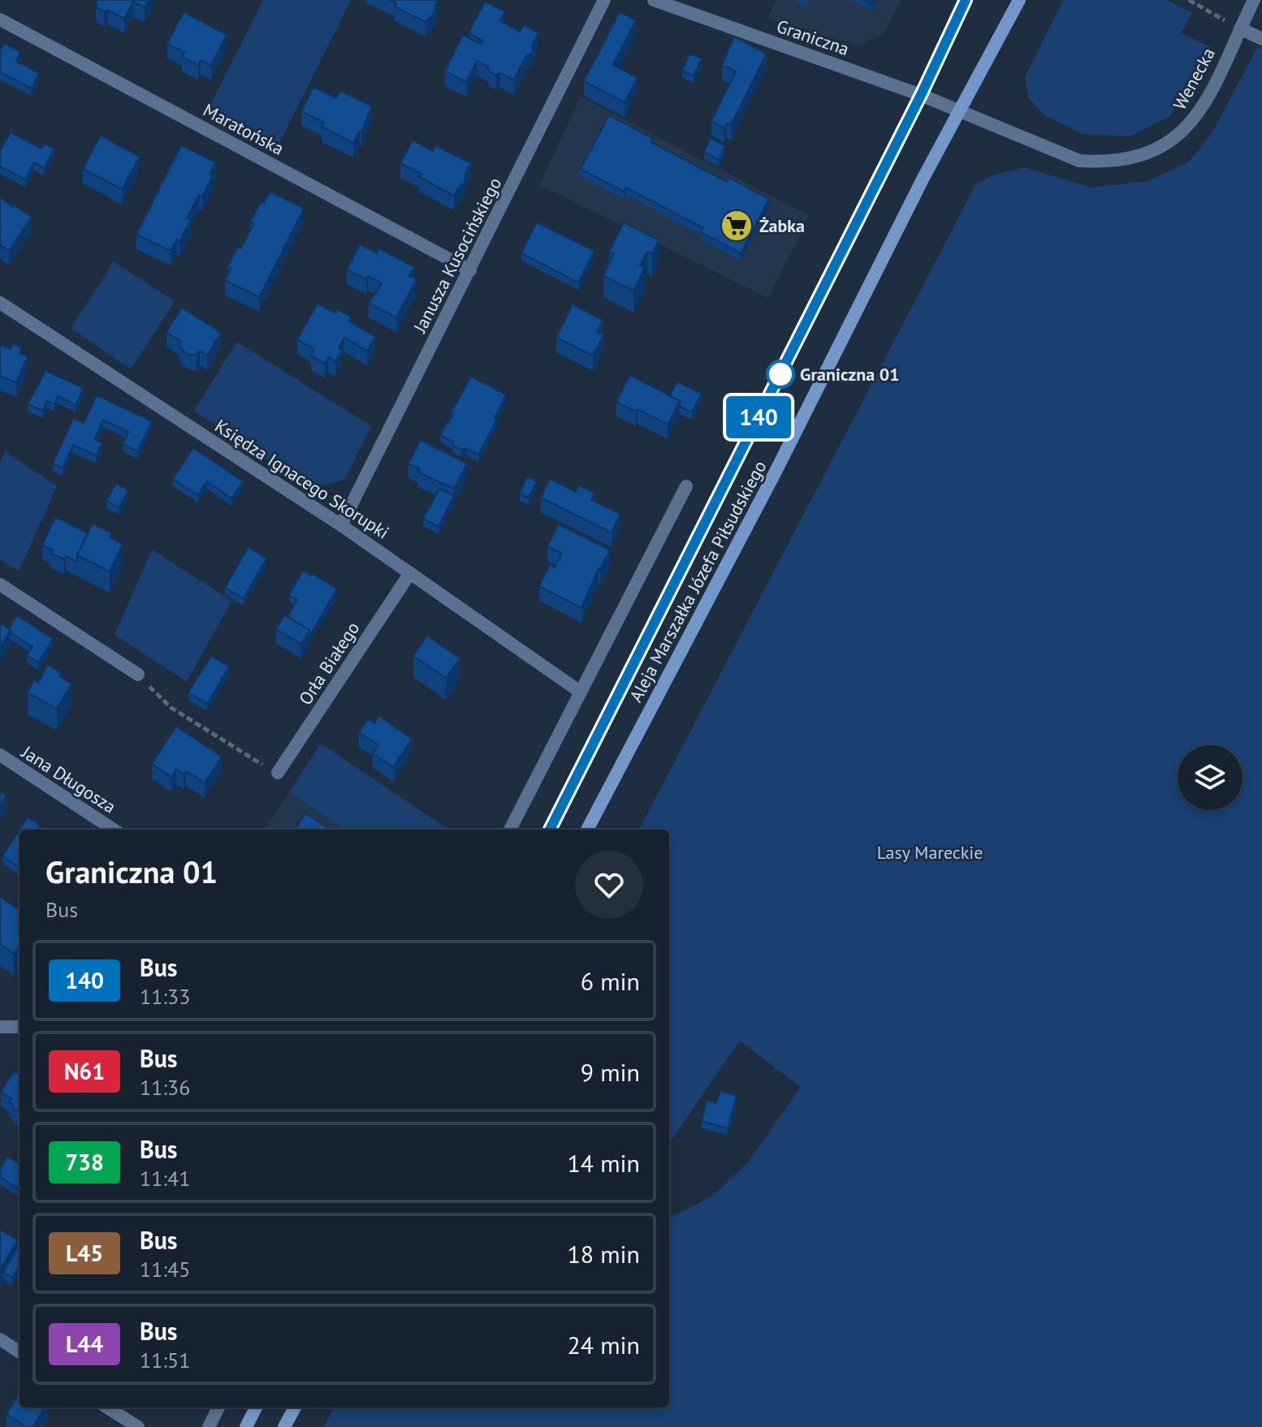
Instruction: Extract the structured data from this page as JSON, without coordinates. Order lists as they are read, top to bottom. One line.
{"streets":{"main road":["Aleja Marszałka Józefa Piłsudskiego"],"street":["Graniczna","Wenecka","Maratońska","Janusza Kusocińskiego","Księdza Ignacego Skorupki","Orła Białego","Jana Długosza"]},"crossings":[["Graniczna","Wenecka"],["Graniczna","Aleja Marszałka Józefa Piłsudskiego"],["Wenecka","Aleja Marszałka Józefa Piłsudskiego"],["Maratońska","Janusza Kusocińskiego"],["Janusza Kusocińskiego","Księdza Ignacego Skorupki"],["Księdza Ignacego Skorupki","Orła Białego"]],"parks":["Lasy Mareckie"],"places":{"supermarket":["Żabka"],"other":["Graniczna 01"]},"lines":["bus line 140"],"page":{"on_map":"140","heading":["Graniczna 01","Bus"],"list":[{"mark":"140","name":"Bus","note":"11:33","value":"6 min"},{"mark":"N61","name":"Bus","note":"11:36","value":"9 min"},{"mark":"738","name":"Bus","note":"11:41","value":"14 min"},{"mark":"L45","name":"Bus","note":"11:45","value":"18 min"},{"mark":"L44","name":"Bus","note":"11:51","value":"24 min"}]}}
